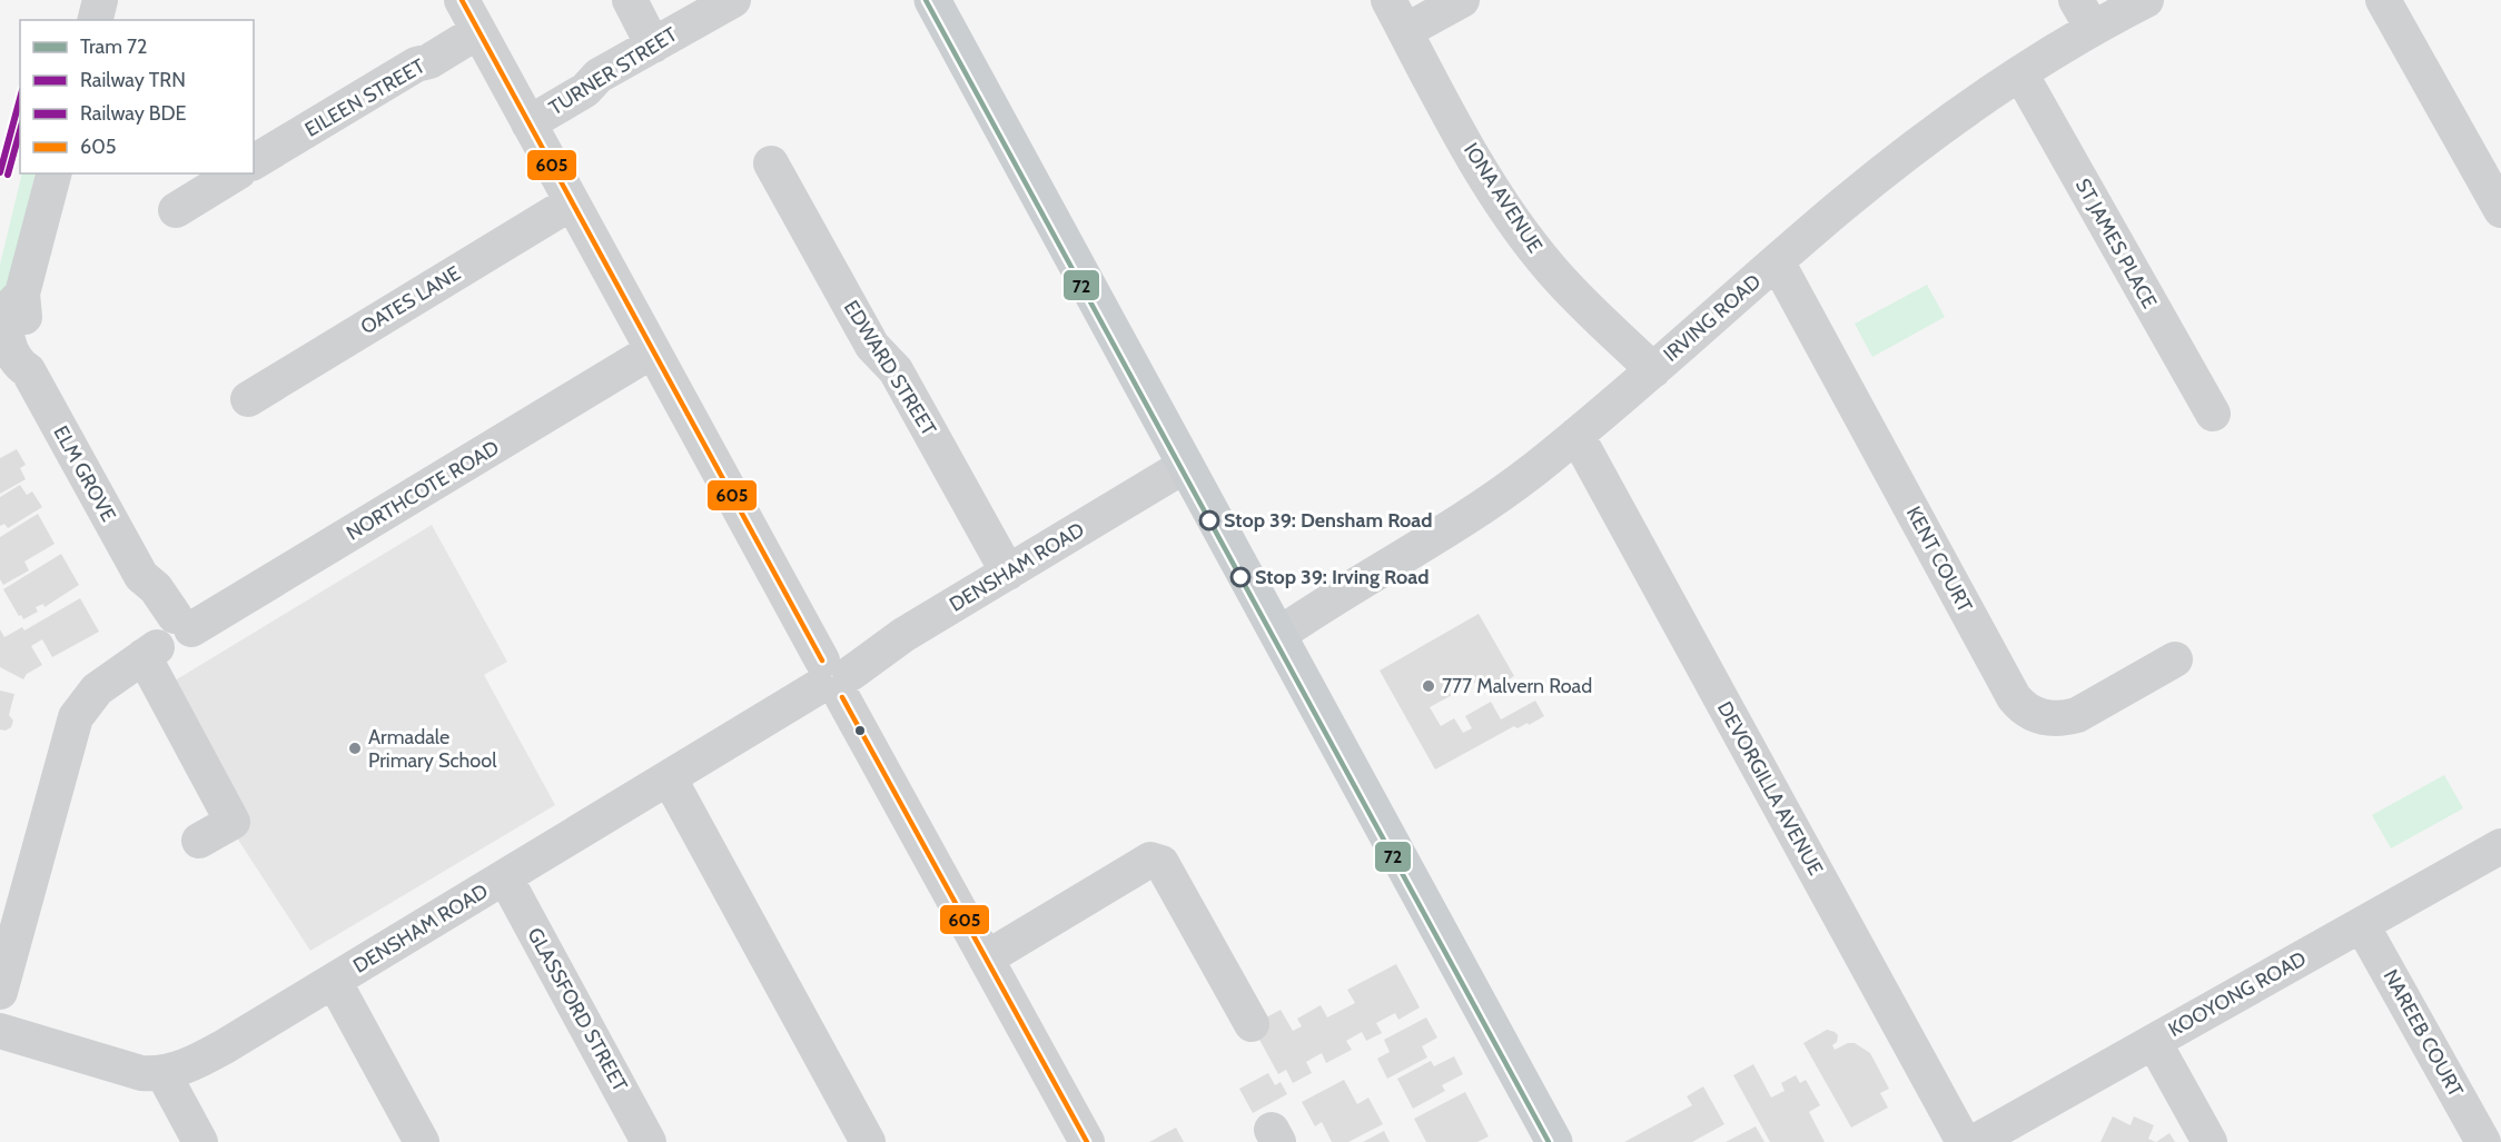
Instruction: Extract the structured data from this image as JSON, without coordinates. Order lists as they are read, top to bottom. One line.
{"streets":{"street":["TURNER STREET","EILEEN STREET","IONA AVENUE","ST JAMES PLACE","OATES LANE","IRVING ROAD","EDWARD STREET","ELM GROVE","NORTHCOTE ROAD","KENT COURT","DENSHAM ROAD","DEVORGILLA AVENUE","KOOYONG ROAD","GLASSFORD STREET","NAREEB COURT"]},"crossings":[["IONA AVENUE","IRVING ROAD"],["ST JAMES PLACE","IRVING ROAD"],["IRVING ROAD","KENT COURT"],["IRVING ROAD","DEVORGILLA AVENUE"],["EDWARD STREET","DENSHAM ROAD"],["ELM GROVE","NORTHCOTE ROAD"],["DENSHAM ROAD","GLASSFORD STREET"],["KOOYONG ROAD","NAREEB COURT"]],"places":["Stop 39: Densham Road","Stop 39: Irving Road","777 Malvern Road","Armadale Primary School"],"lines":["tram line 72","transit line 605","rail line TRN","rail line BDE"],"legend":["Tram 72","Railway TRN","Railway BDE","605"]}
